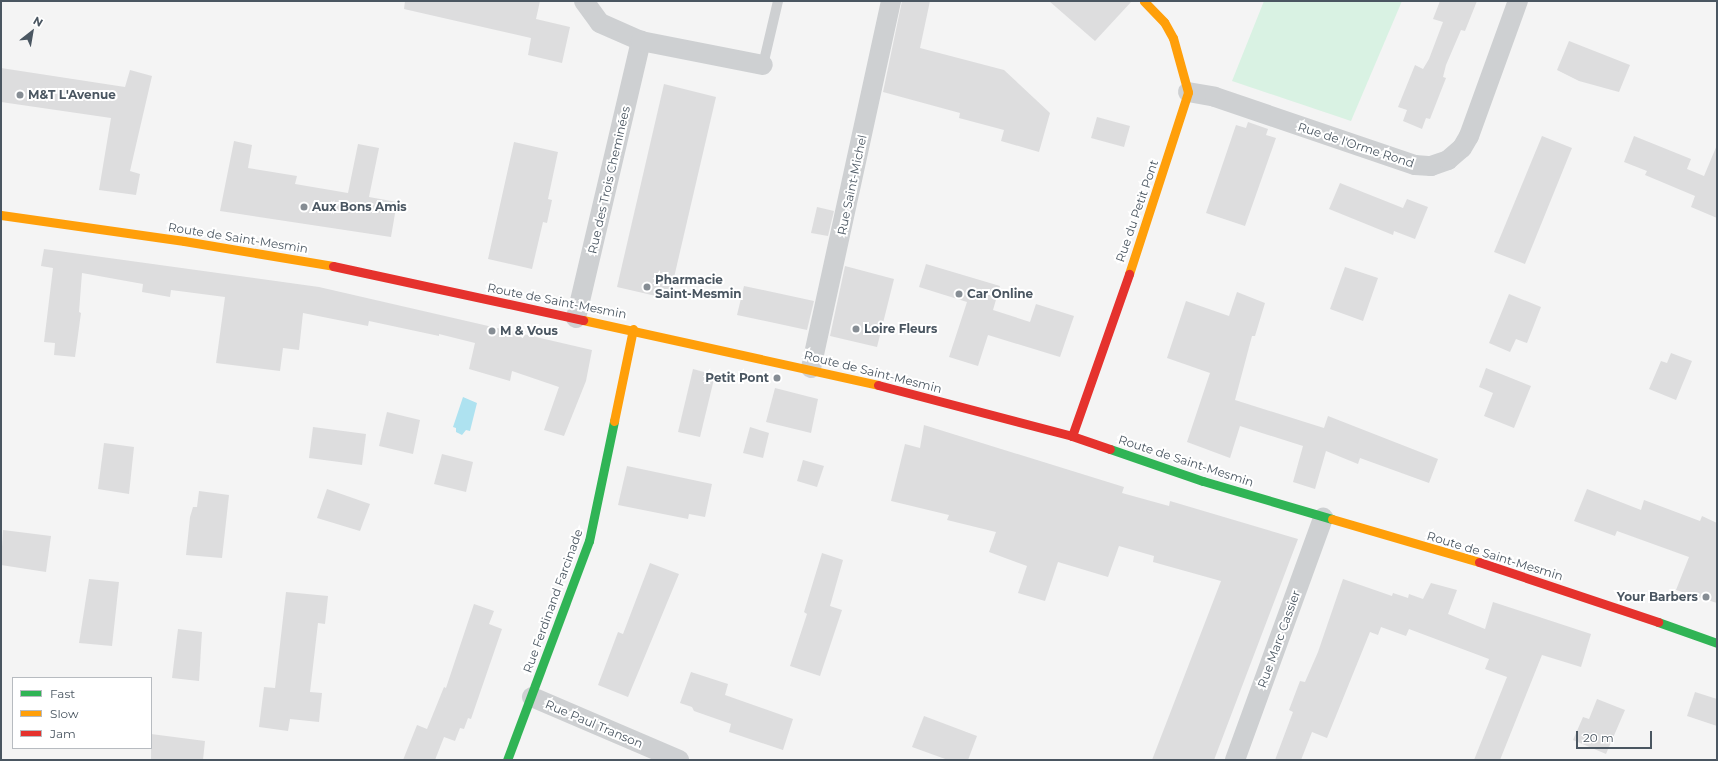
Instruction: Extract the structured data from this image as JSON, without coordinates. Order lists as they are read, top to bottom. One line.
{"streets":{"main road":["Rue du Petit Pont","Route de Saint-Mesmin","Rue Ferdinand Farcinade"],"street":["Rue de l'Orme Rond","Rue des Trois Cheminées","Rue Saint-Michel","Rue Marc Cassier","Rue Paul Transon"]},"crossings":[["Rue de l'Orme Rond","Rue du Petit Pont"],["Rue des Trois Cheminées","Route de Saint-Mesmin"],["Rue Saint-Michel","Route de Saint-Mesmin"],["Rue du Petit Pont","Route de Saint-Mesmin"],["Route de Saint-Mesmin","Rue Ferdinand Farcinade"],["Route de Saint-Mesmin","Rue Marc Cassier"],["Rue Ferdinand Farcinade","Rue Paul Transon"]],"places":["M&T L'Avenue","Aux Bons Amis","Pharmacie Saint-Mesmin","Car Online","Loire Fleurs","M & Vous","Petit Pont","Your Barbers"],"legend":["Fast","Slow","Jam"],"scale_bar":"20 m","north":"top right"}
